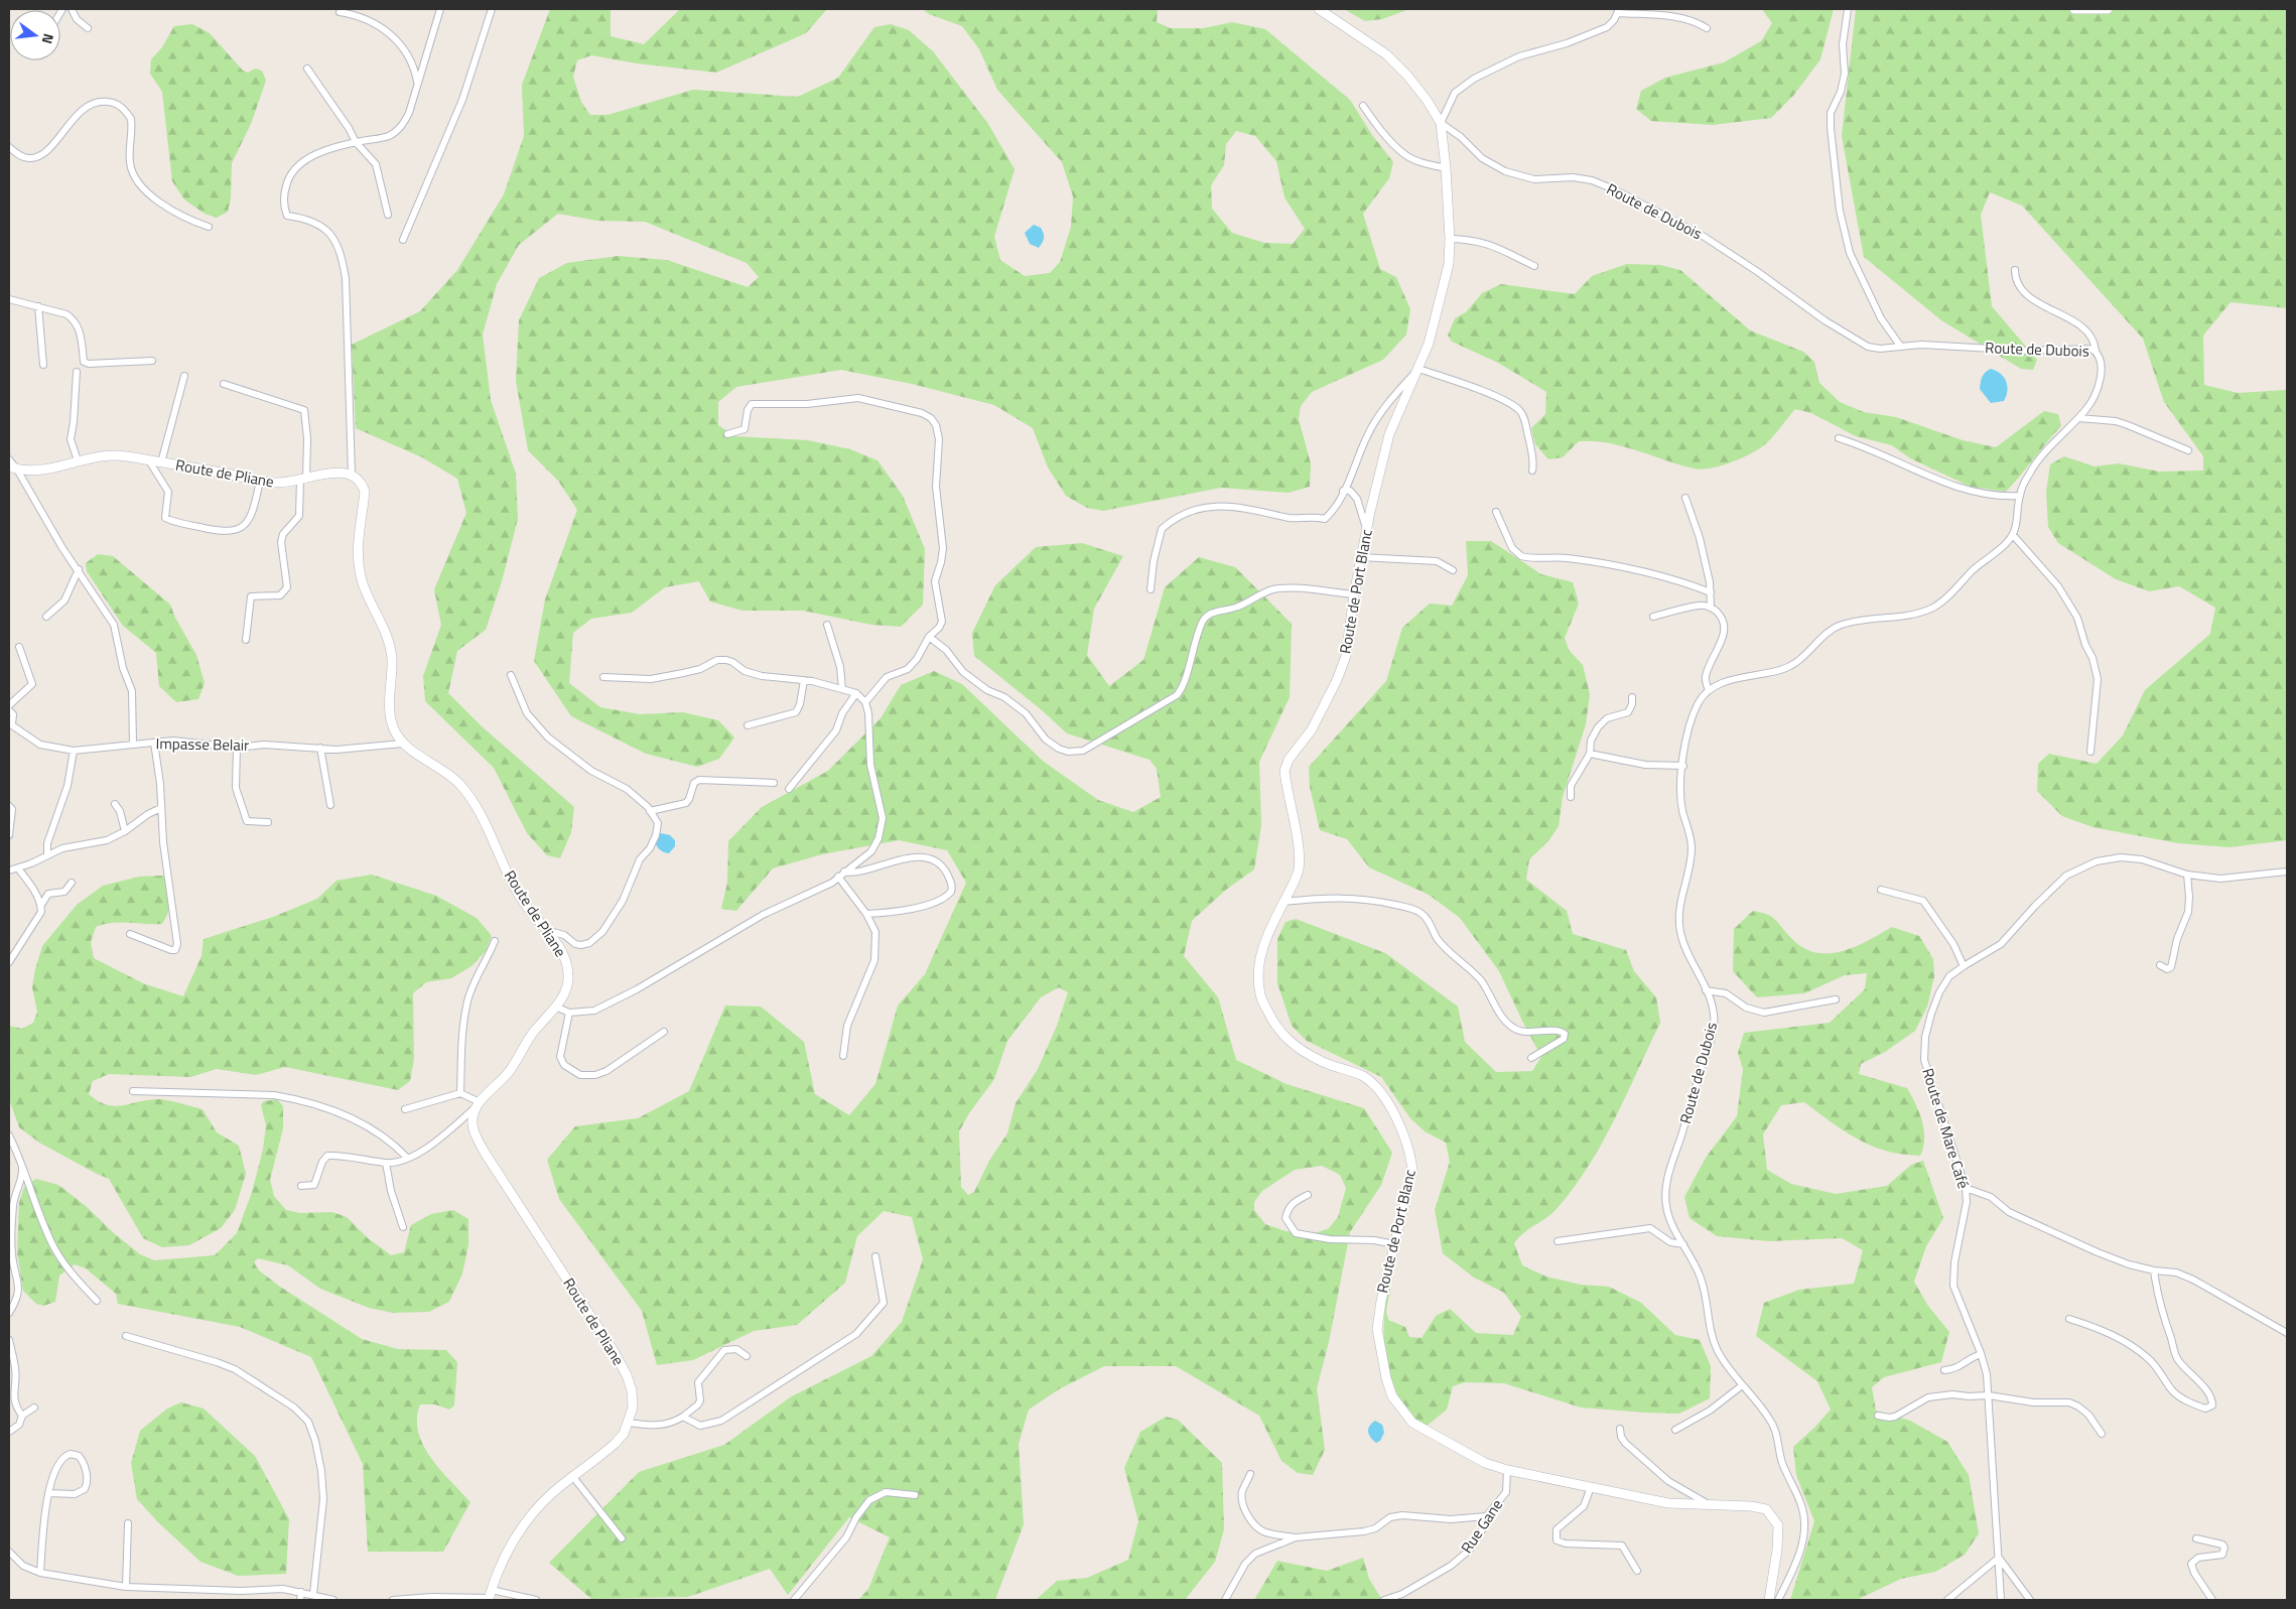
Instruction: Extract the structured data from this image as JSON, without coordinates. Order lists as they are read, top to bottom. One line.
{"streets":{"street":["Route de Dubois","Route de Pliane","Route de Port Blanc","Impasse Belair","Route de Mare Café","Rue Gane"]},"crossings":[["Route de Dubois","Route de Port Blanc"],["Route de Pliane","Impasse Belair"],["Route de Port Blanc","Rue Gane"]],"north":"right"}
